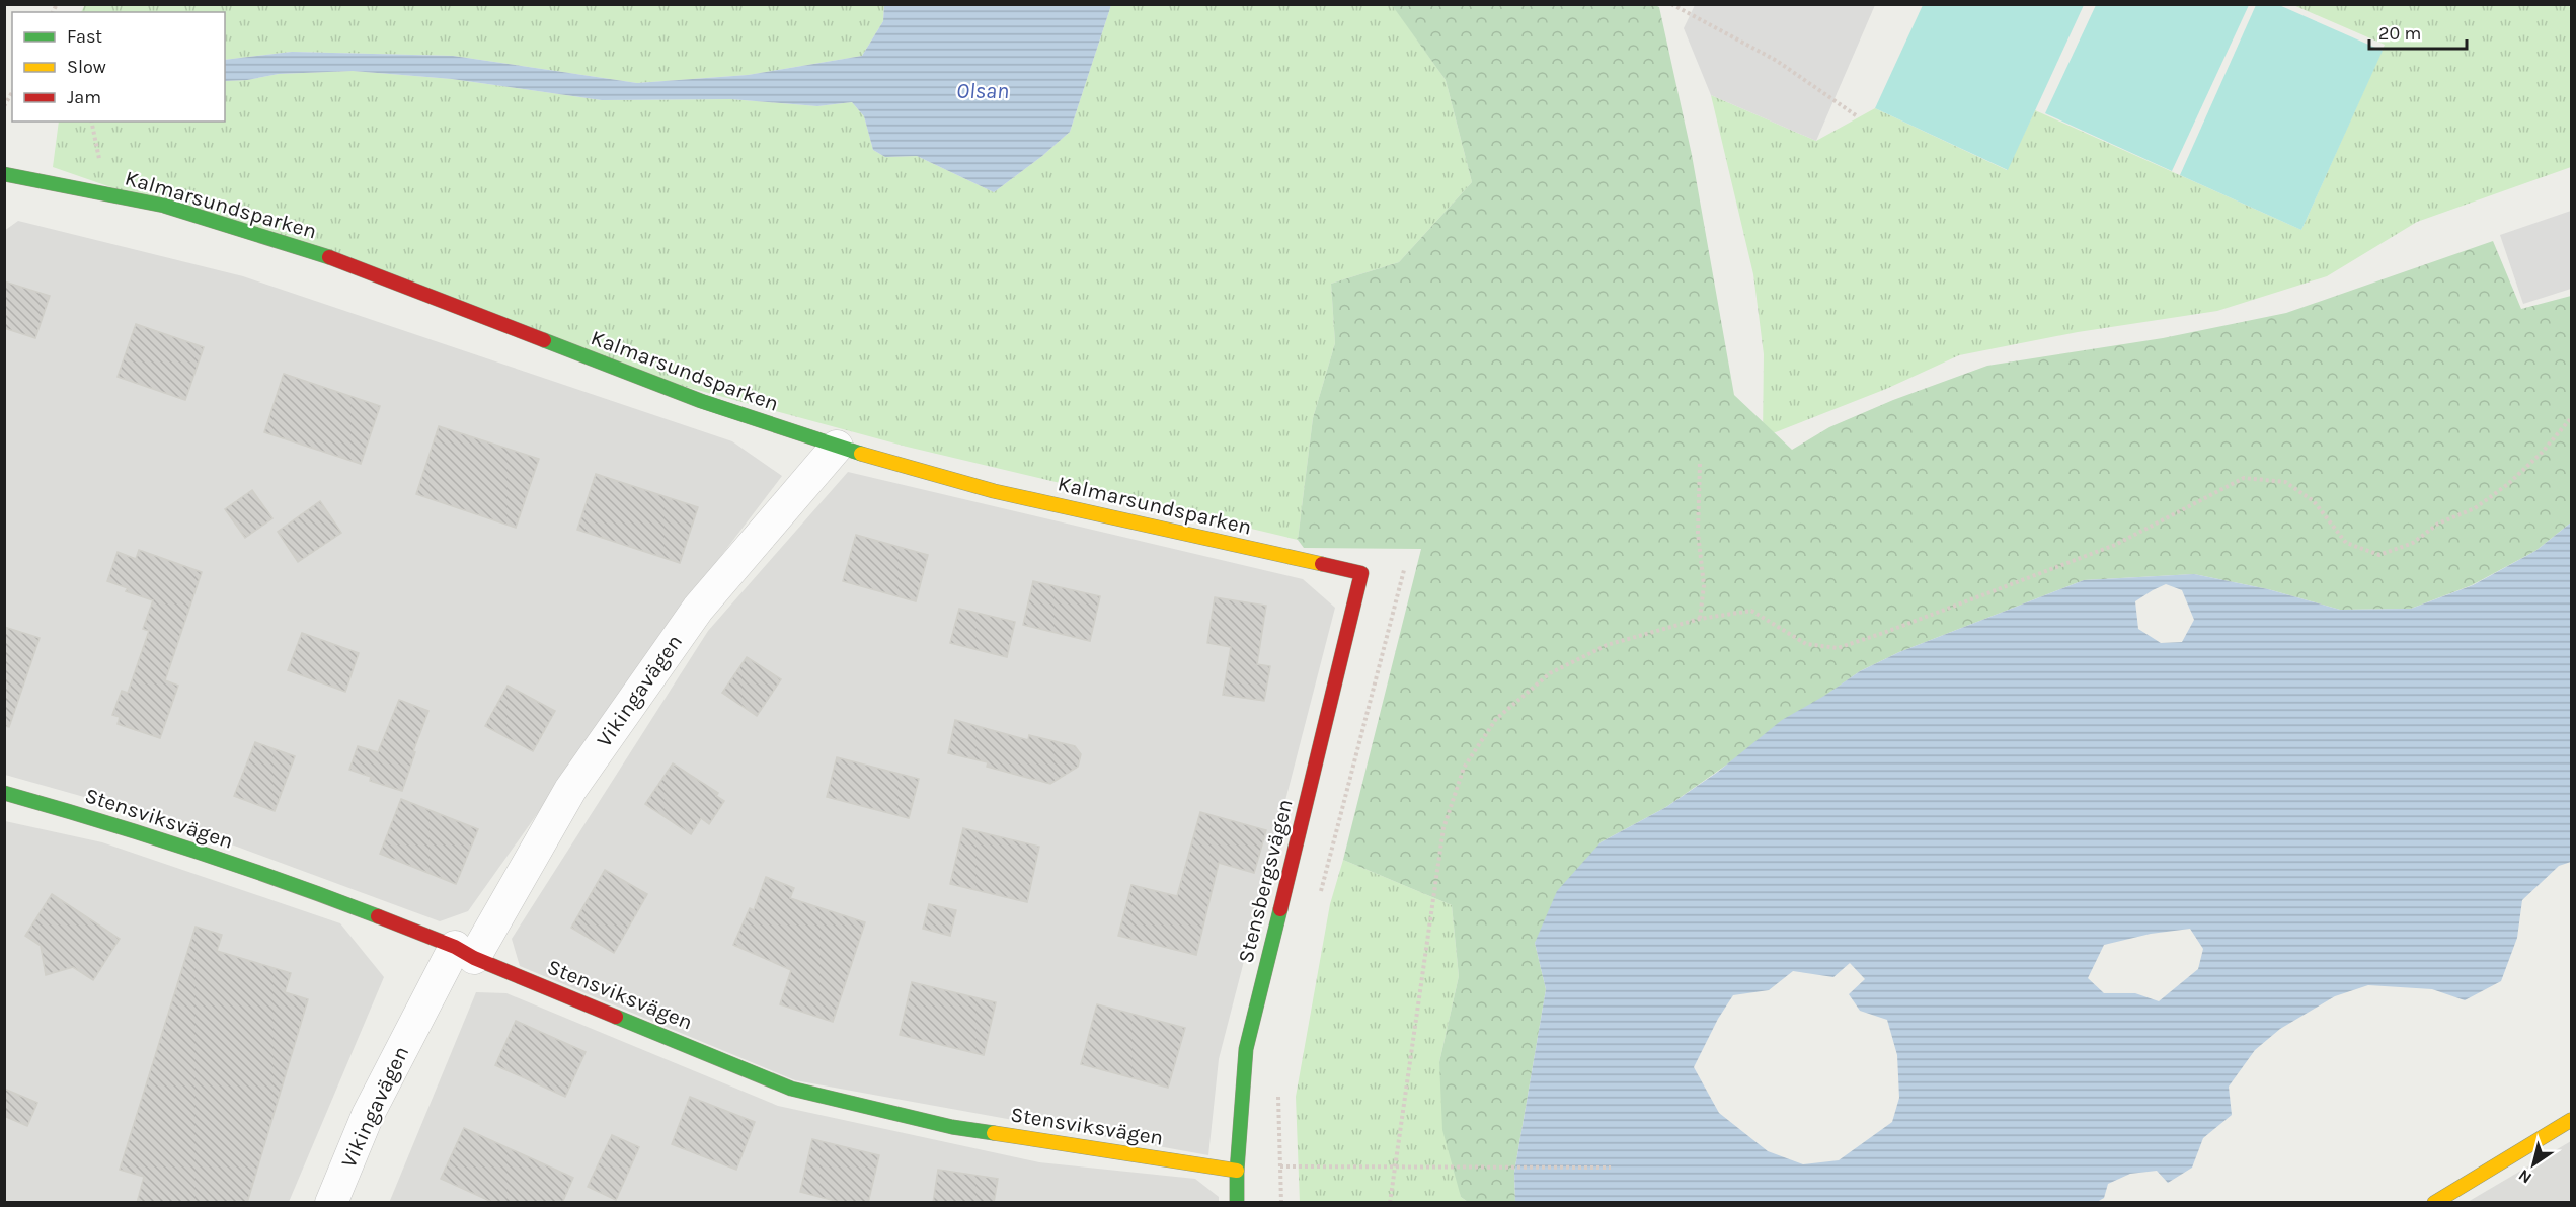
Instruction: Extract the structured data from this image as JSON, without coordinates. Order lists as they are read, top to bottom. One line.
{"streets":{"street":["Kalmarsundsparken","Vikingavägen","Stensviksvägen","Stensbergsvägen"]},"crossings":[["Kalmarsundsparken","Vikingavägen"],["Kalmarsundsparken","Stensbergsvägen"],["Vikingavägen","Stensviksvägen"],["Stensviksvägen","Stensbergsvägen"]],"water":["Olsan"],"legend":["Fast","Slow","Jam"],"scale_bar":"20 m","north":"bottom left"}
